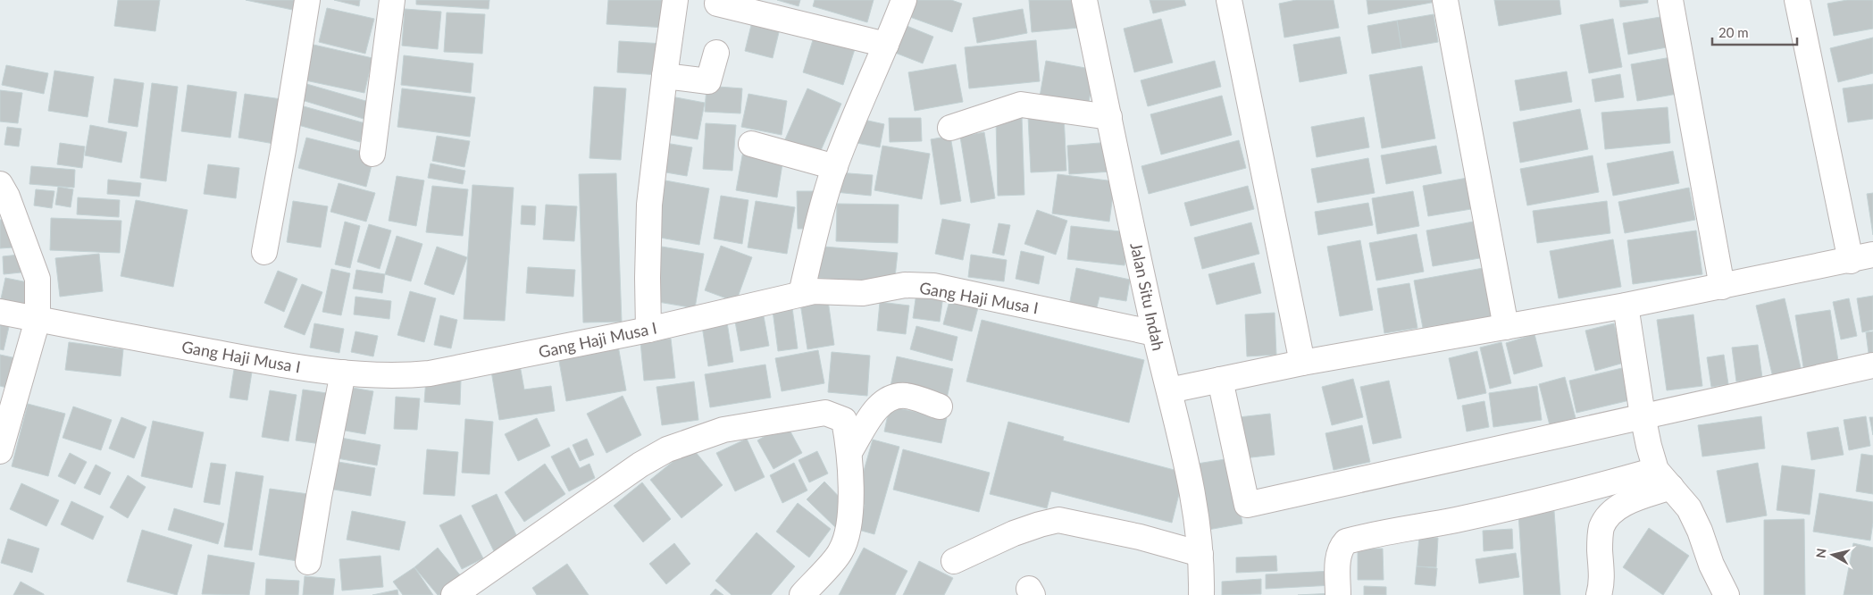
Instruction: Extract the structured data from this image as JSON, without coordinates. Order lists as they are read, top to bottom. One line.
{"streets":{"street":["Jalan Situ Indah","Gang Haji Musa I"]},"crossings":[["Jalan Situ Indah","Gang Haji Musa I"]],"scale_bar":"20 m","north":"left"}
